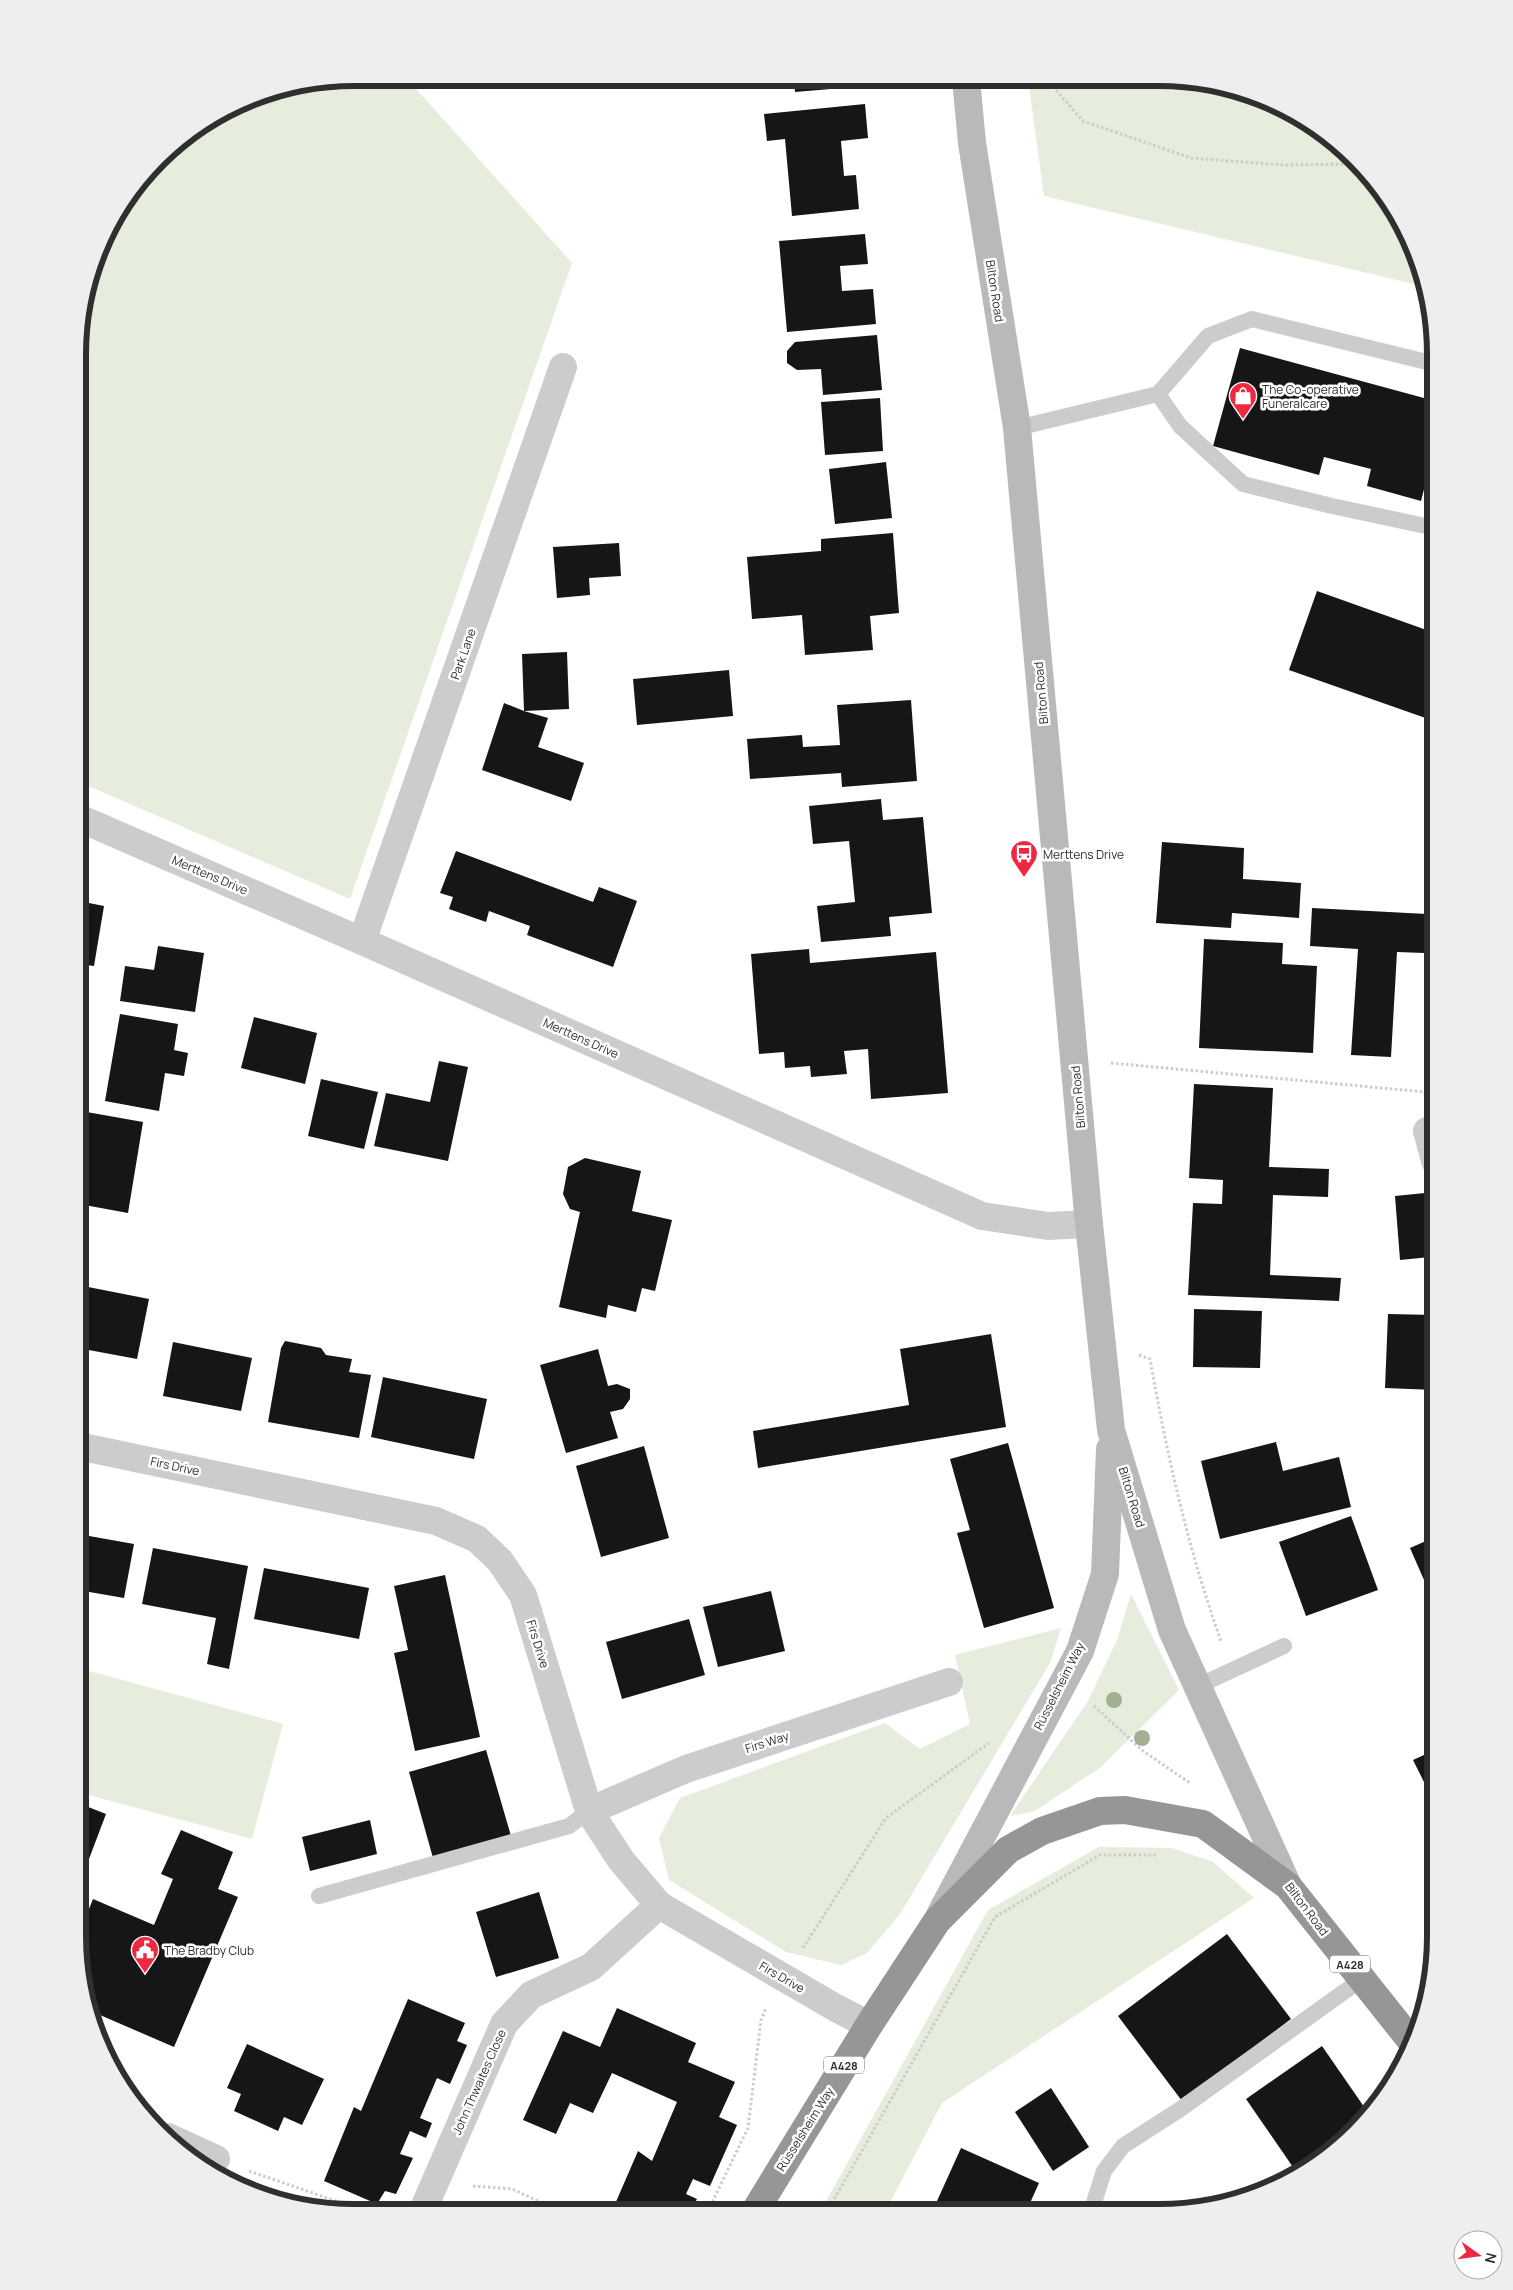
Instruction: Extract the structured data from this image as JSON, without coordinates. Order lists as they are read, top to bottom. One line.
{"streets":{"highway":["Bilton Road","Rüsselsheim Way","A428"],"street":["Park Lane","Merttens Drive","Firs Drive","Firs Way","John Thwaites Close"]},"crossings":[["Bilton Road","Merttens Drive"],["Bilton Road","Rüsselsheim Way"],["Park Lane","Merttens Drive"],["Firs Drive","Rüsselsheim Way"],["Firs Drive","Firs Way"],["Firs Drive","John Thwaites Close"]],"places":{"shop":["The Co-operative Funeralcare"],"bus stop":["Merttens Drive"],"public building":["The Bradby Club"]},"north":"right"}
